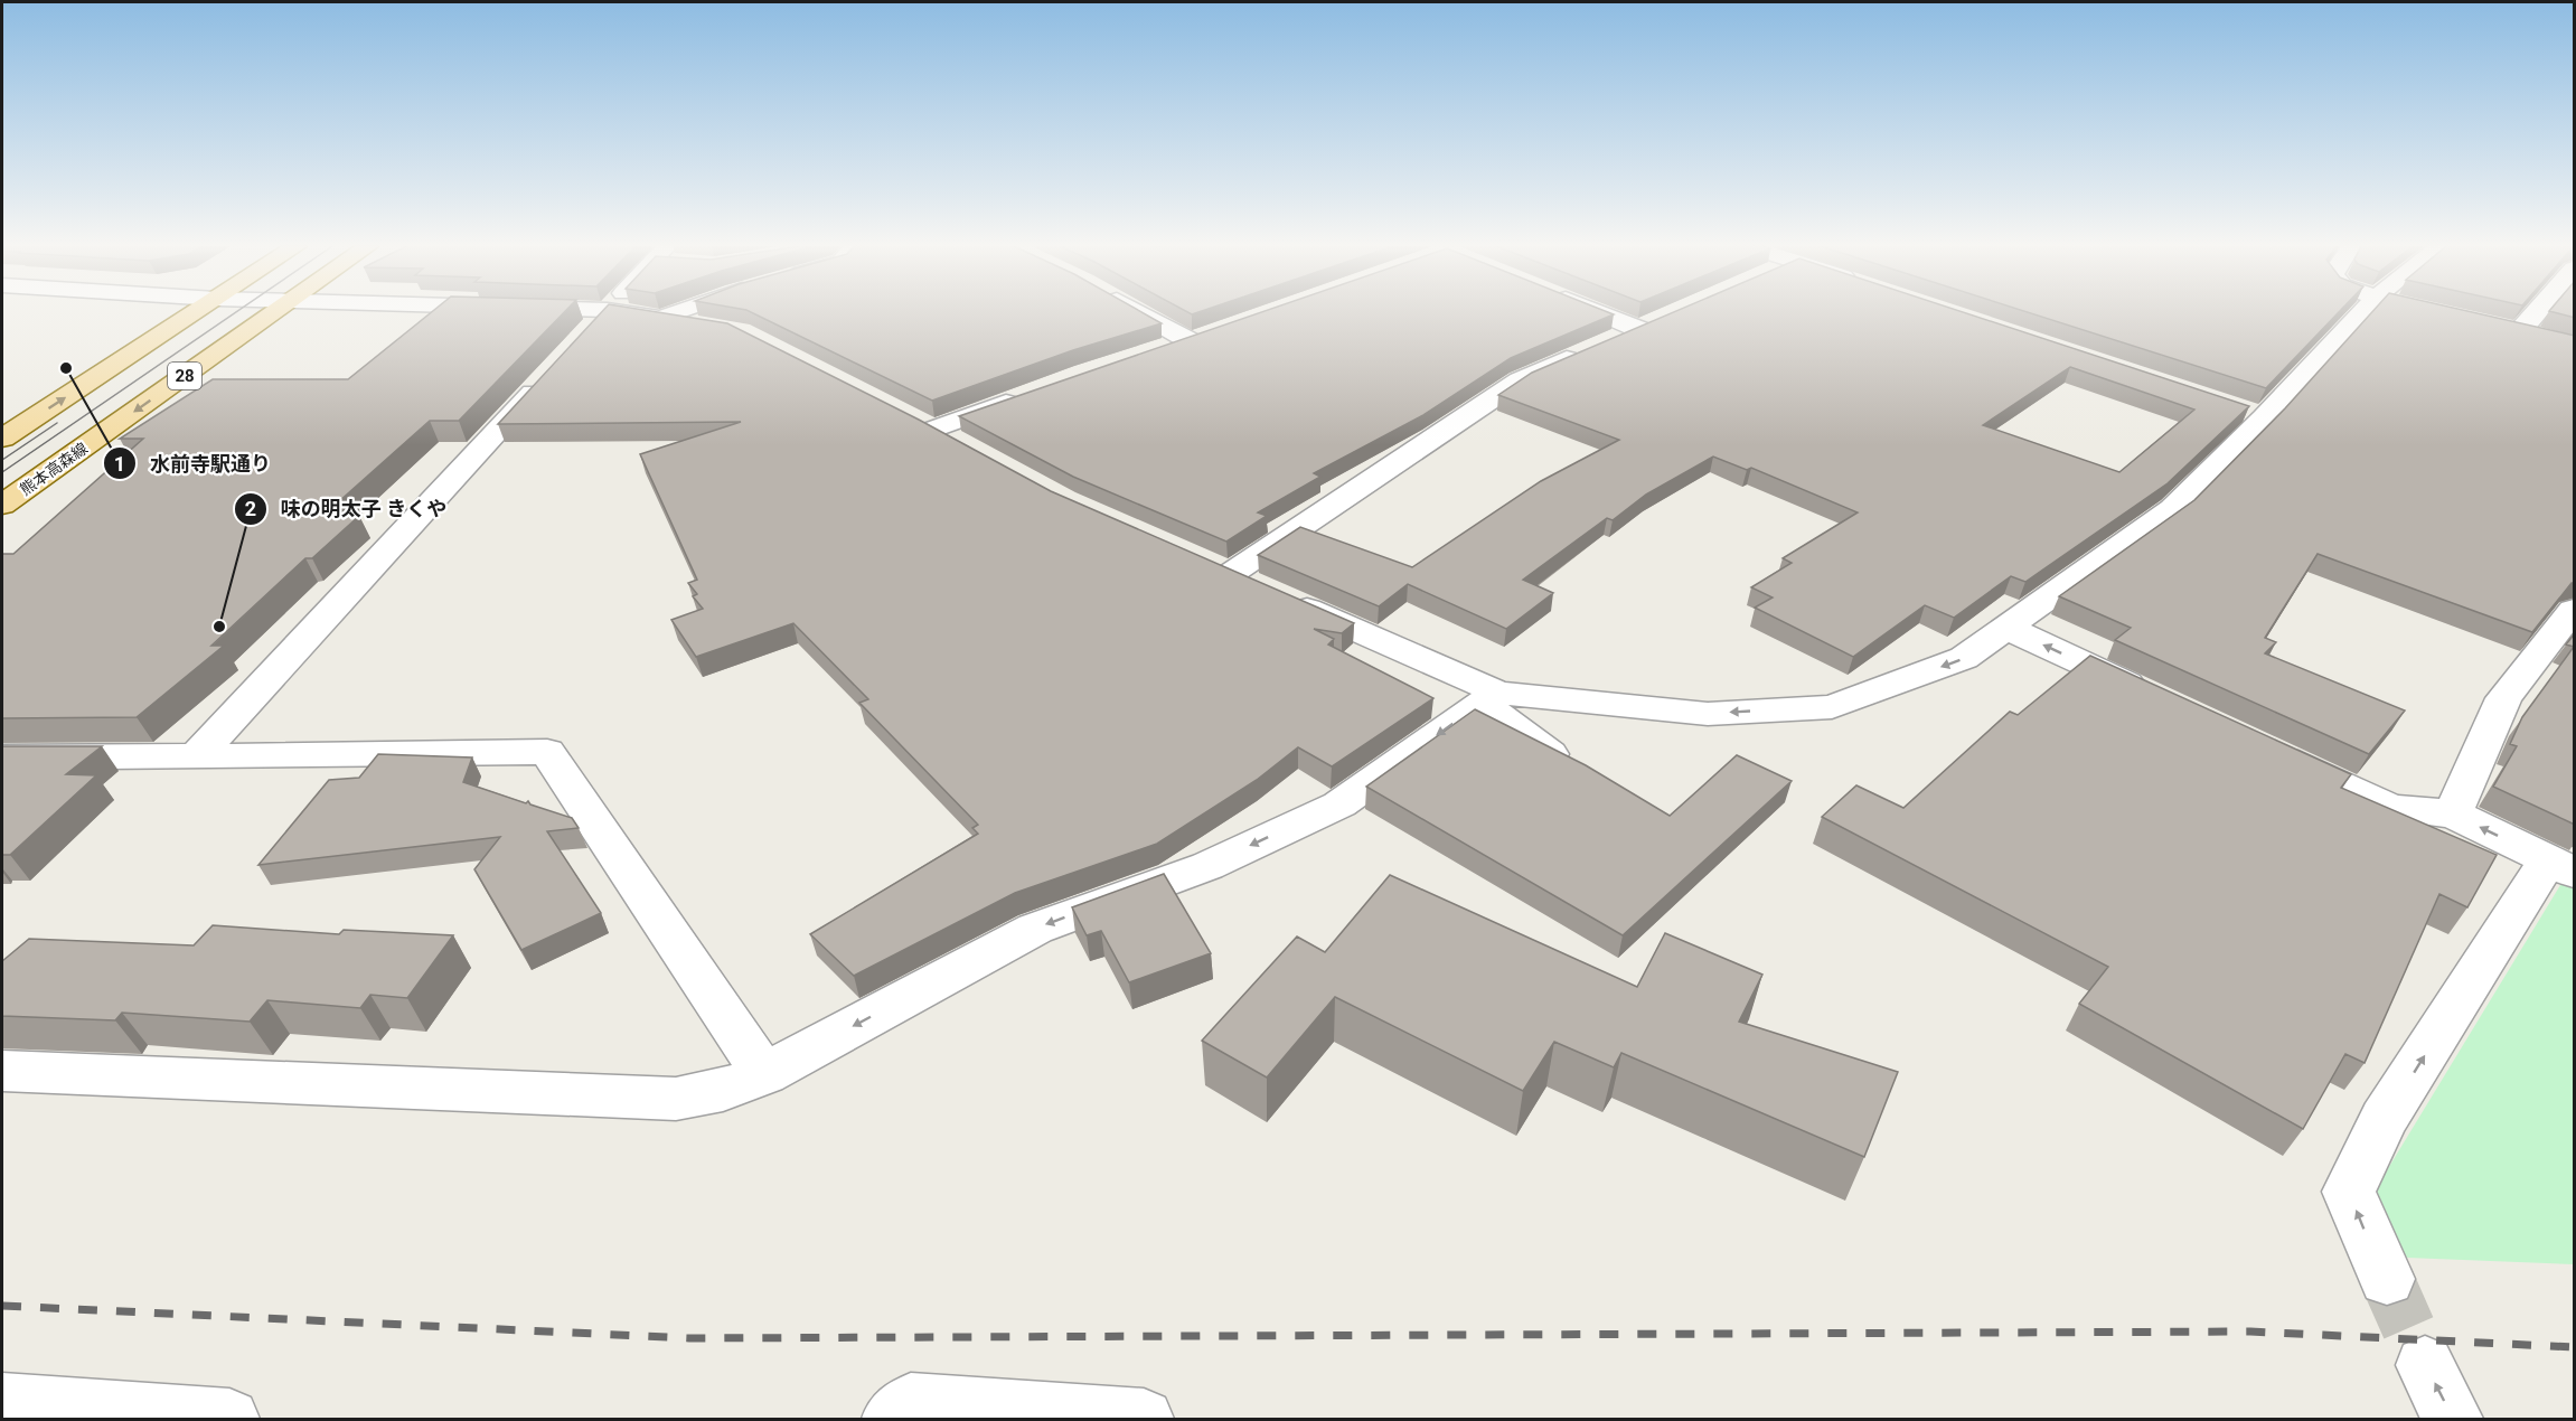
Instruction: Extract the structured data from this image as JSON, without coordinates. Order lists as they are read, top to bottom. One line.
{"streets":{"main road":["28","熊本高森線"]},"places":["水前寺駅通り","味の明太子 きくや"]}
